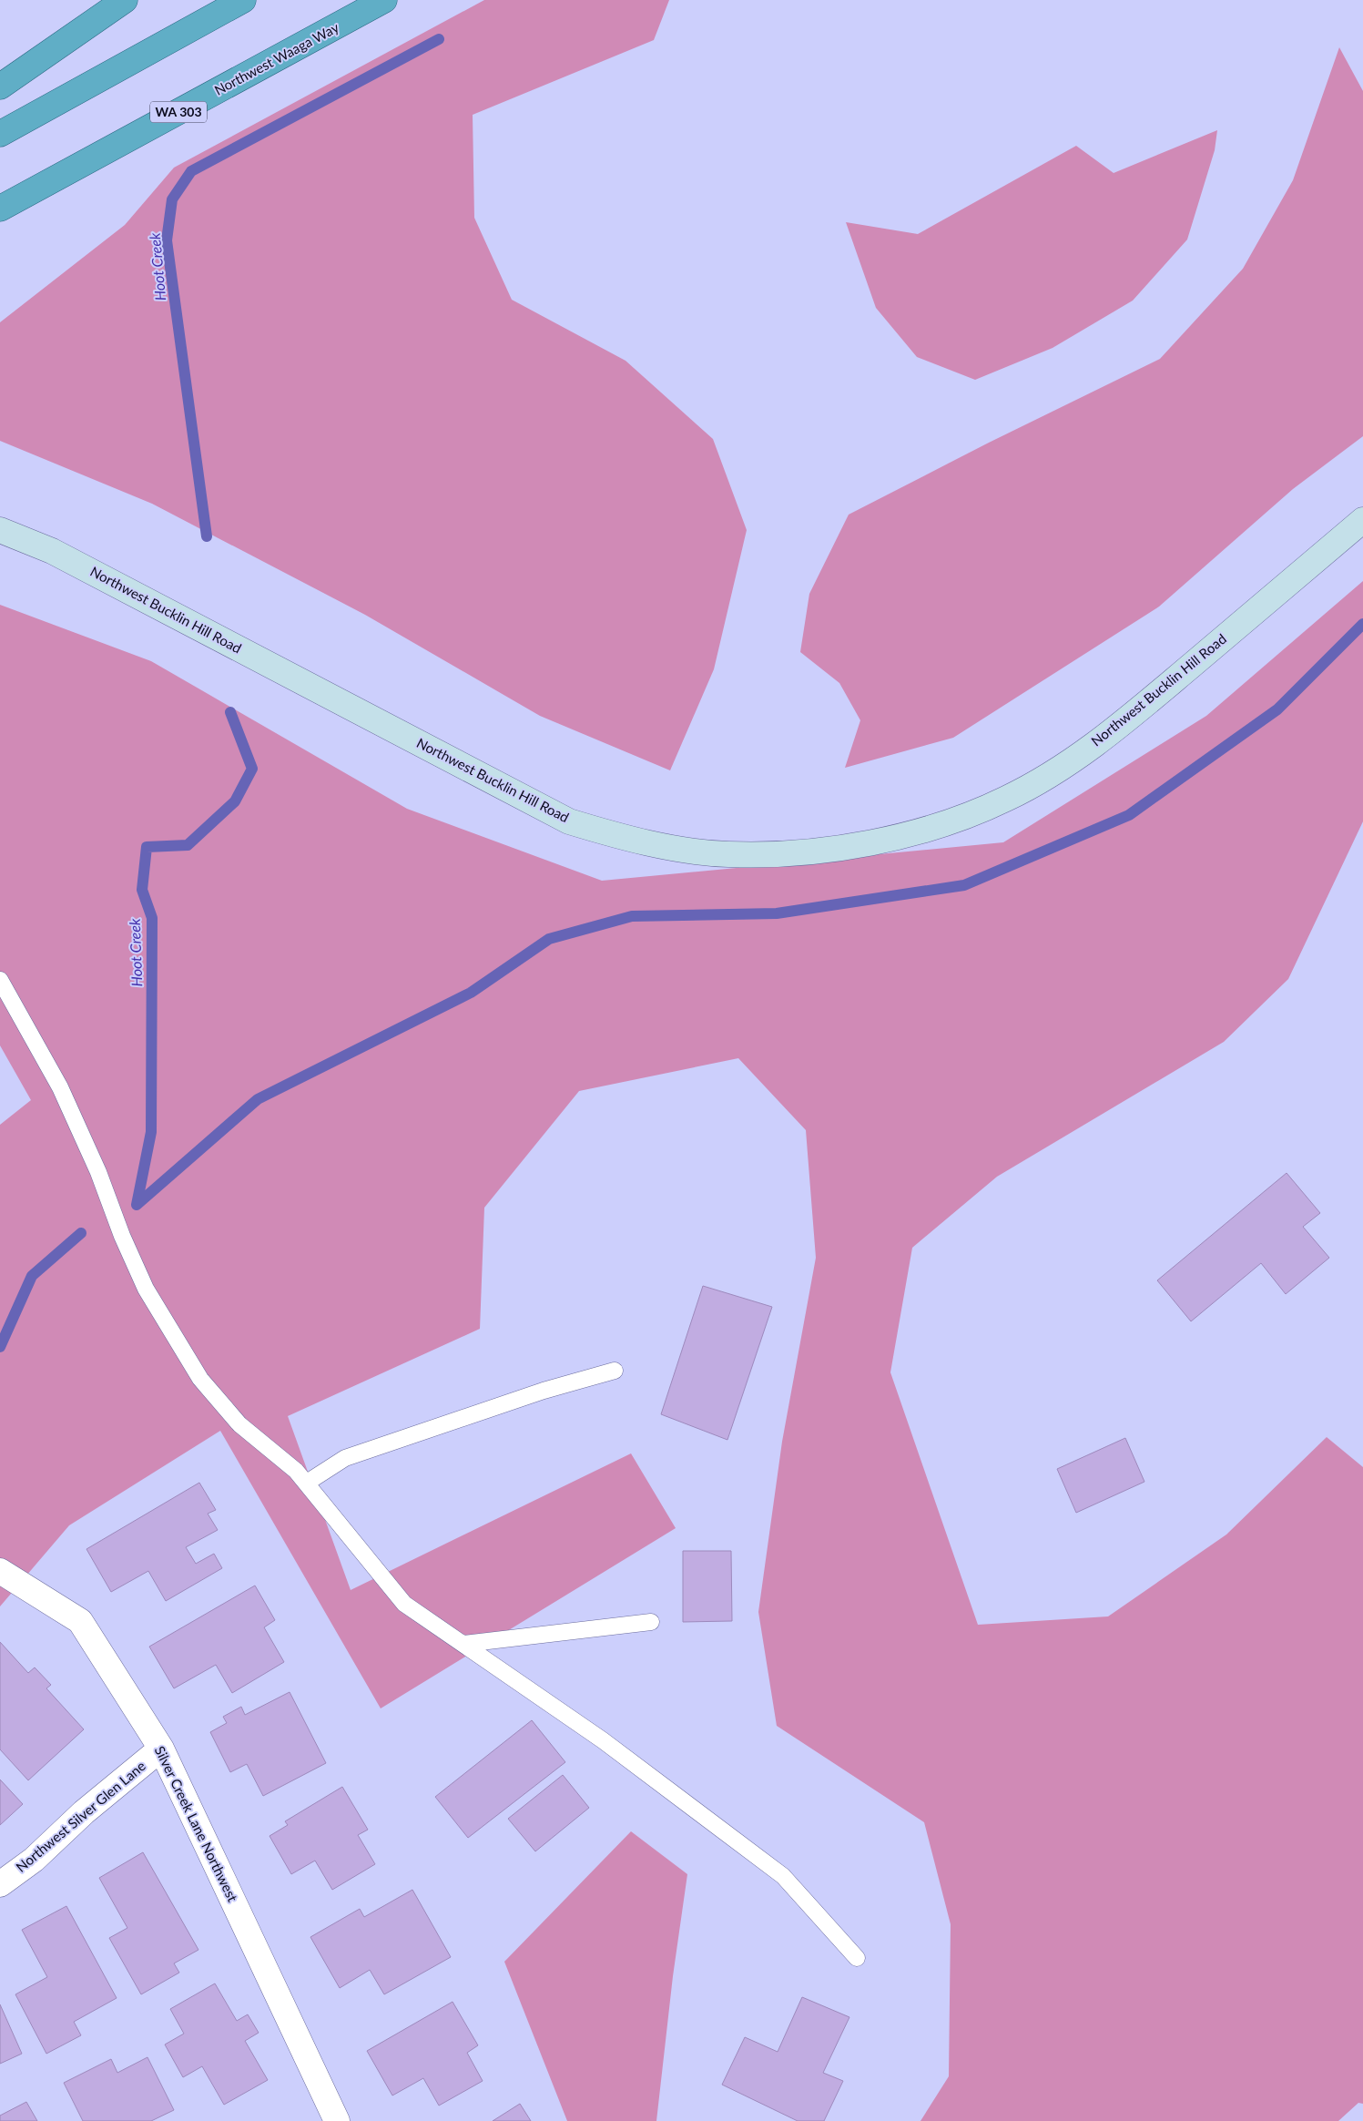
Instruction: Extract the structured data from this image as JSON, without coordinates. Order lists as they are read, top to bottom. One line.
{"streets":{"highway":["Northwest Waaga Way","WA 303"],"main road":["Northwest Bucklin Hill Road"],"street":["Northwest Silver Glen Lane","Silver Creek Lane Northwest"]},"crossings":[["Northwest Silver Glen Lane","Silver Creek Lane Northwest"]],"water":["Hoot Creek"]}
